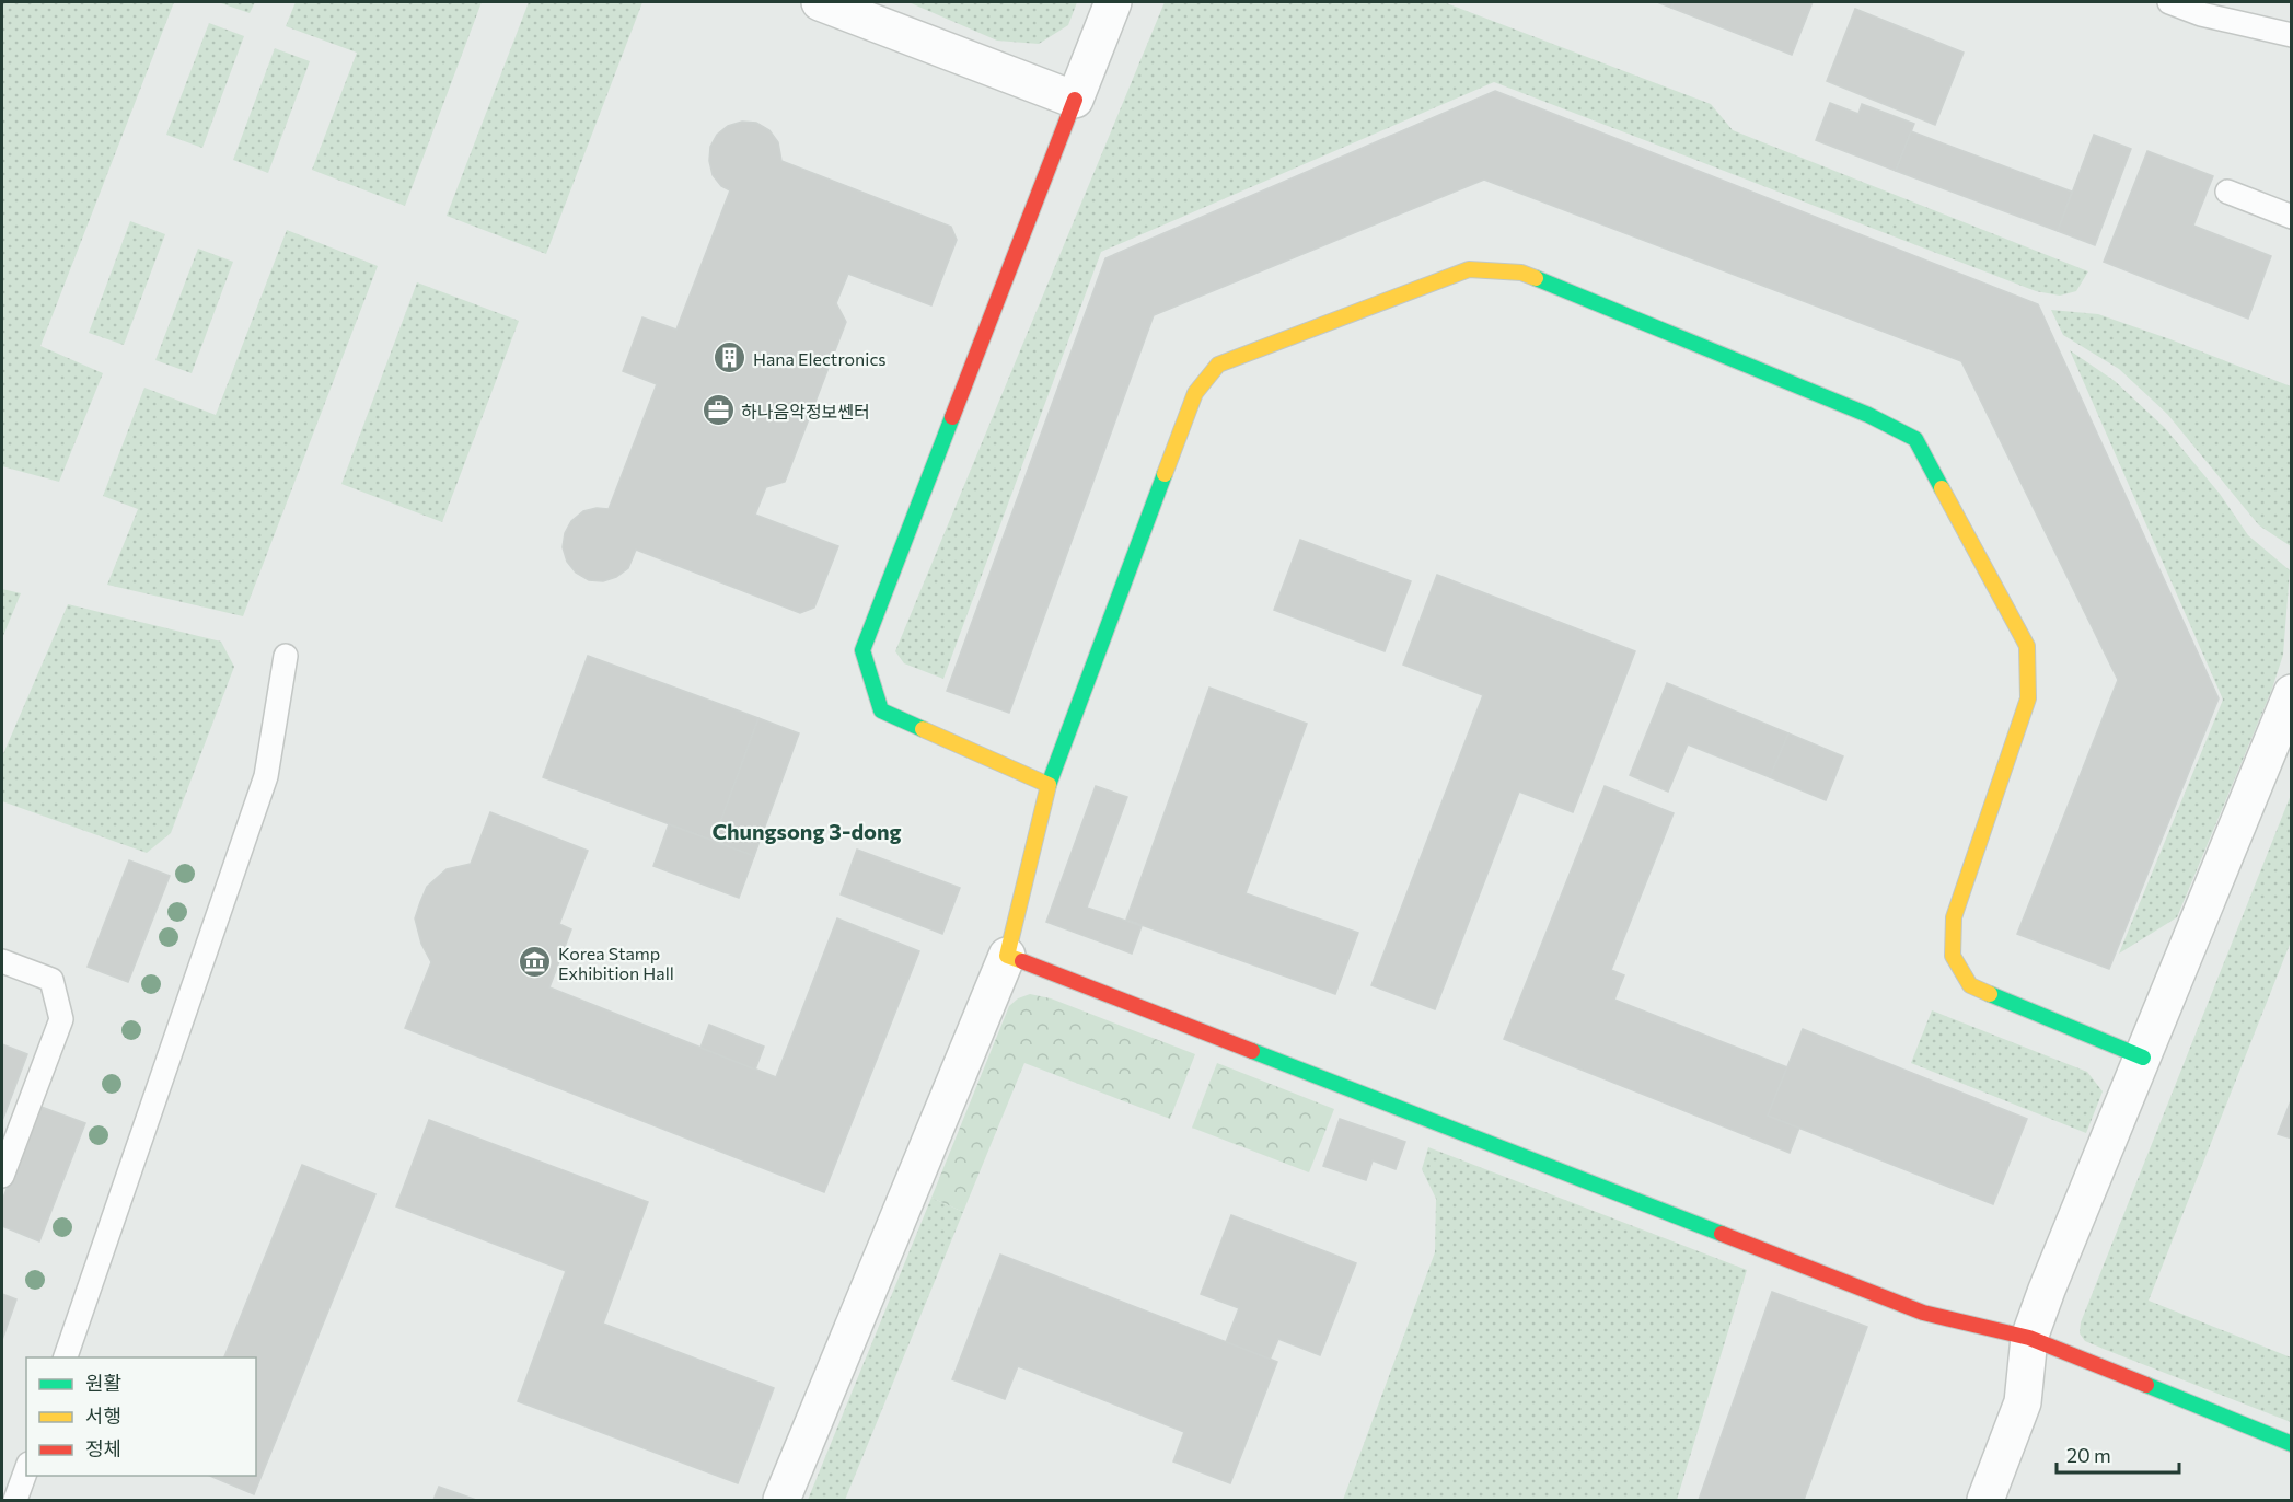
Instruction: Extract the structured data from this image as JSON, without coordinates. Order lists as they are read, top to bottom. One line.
{"districts":["Chungsong 3-dong"],"places":{"building":["Hana Electronics"],"office":["하나음악정보쎈터"],"museum":["Korea Stamp Exhibition Hall"]},"legend":["원활","서행","정체"],"scale_bar":"20 m"}
